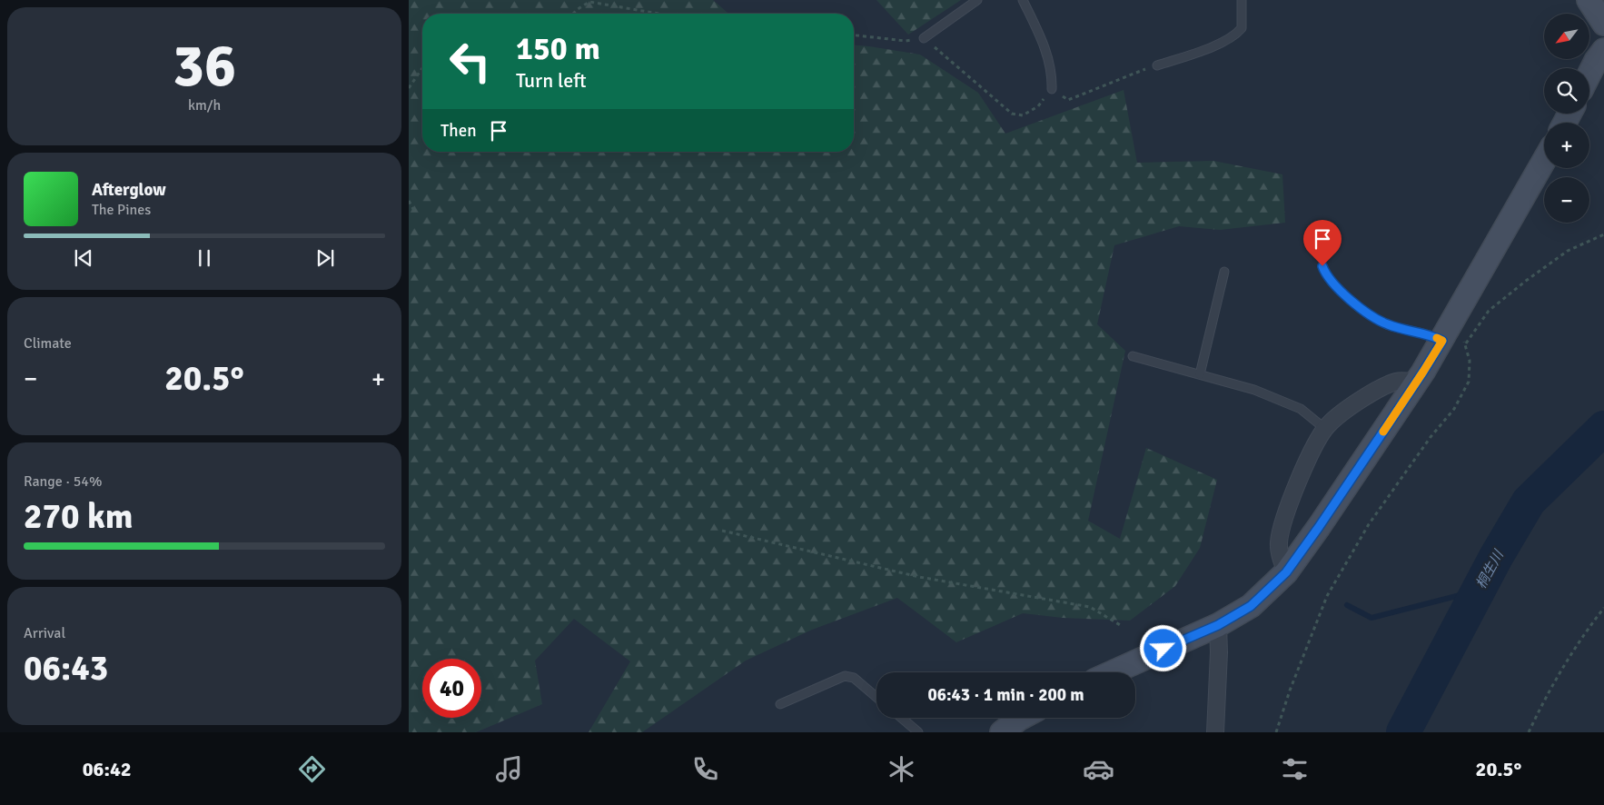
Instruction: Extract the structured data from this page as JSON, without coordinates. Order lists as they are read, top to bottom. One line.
{"water":["桐生川"],"north":"bottom left","page":{"tile":[["36","km/h"],"Climate",["Range · 54%","270 km"],["Arrival","06:43"]],"map_buttons":["+","−"],"turn":["150 m","Turn left"],"then":"Then","song":["Afterglow","The Pines"],"heat":["−","20.5°","+"],"limit":"40","trip":"06:43 · 1 min · 200 m","tabs":["06:42","20.5°"]}}
